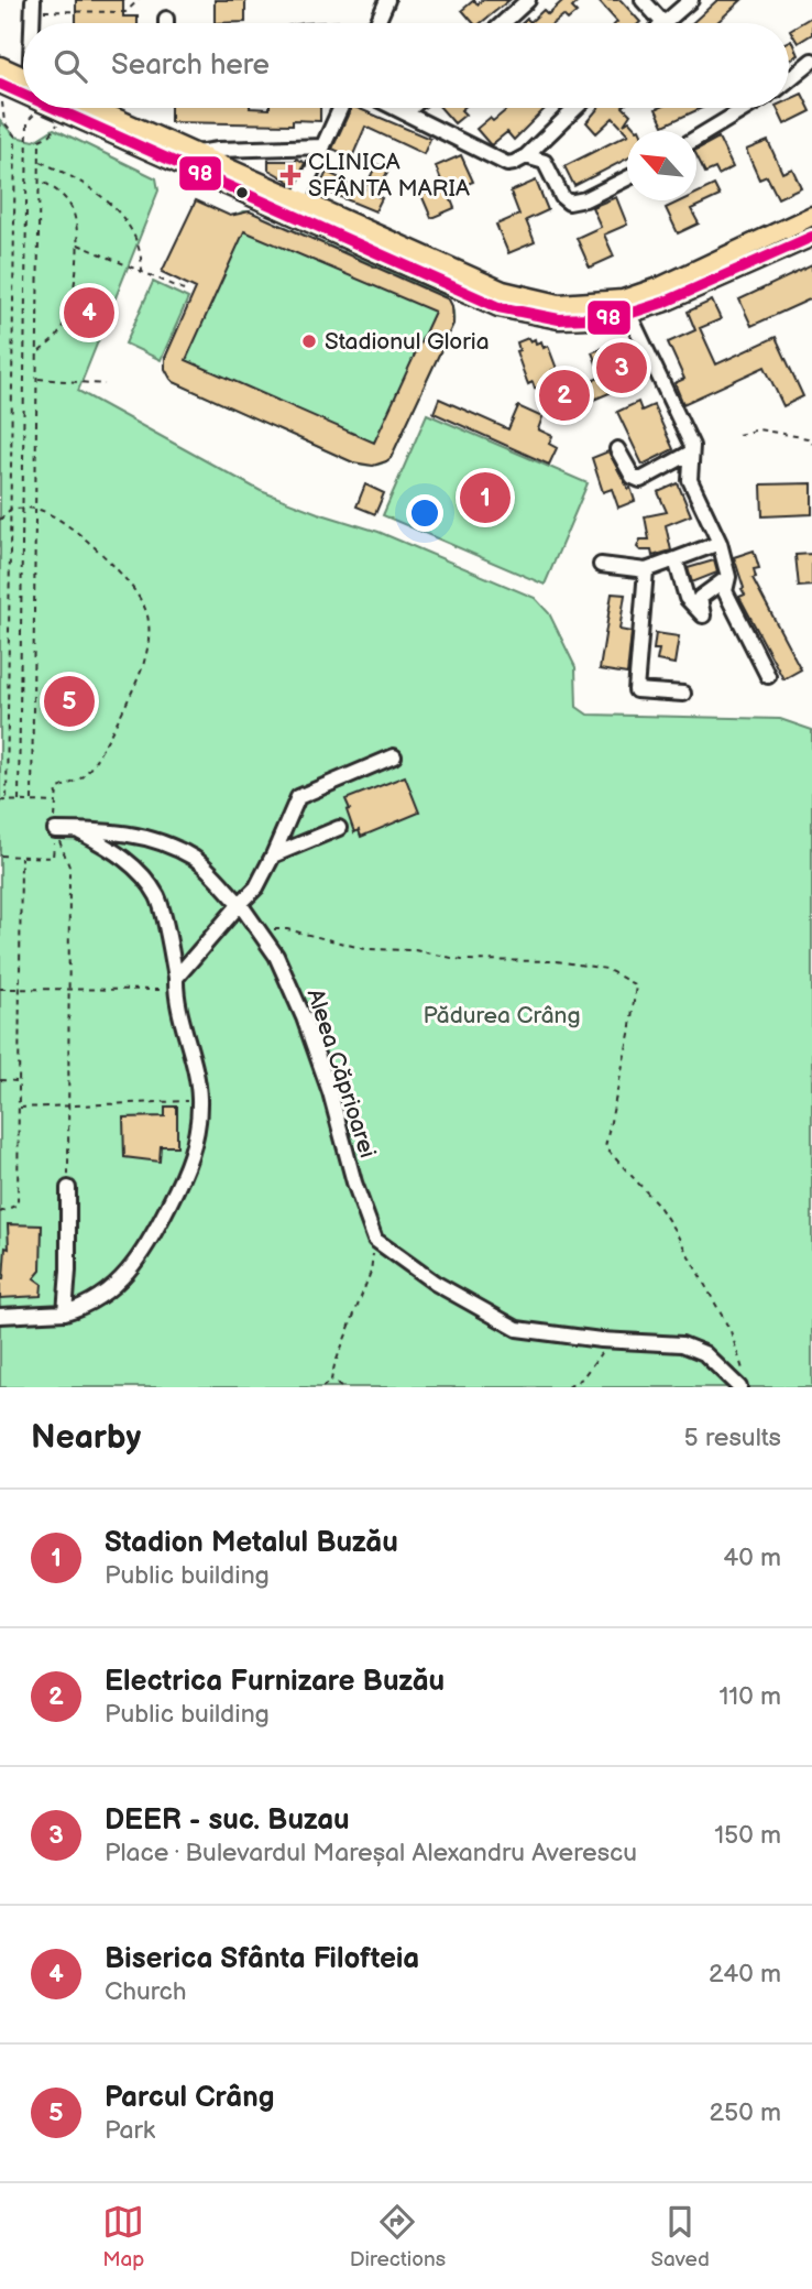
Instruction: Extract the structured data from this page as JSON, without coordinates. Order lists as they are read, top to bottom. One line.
{"streets":{"street":["Aleea Căprioarei"]},"parks":["Pădurea Crâng"],"places":{"health":["CLINICA SFÂNTA MARIA"],"other":["Stadionul Gloria"]},"lines":["transit line 98"],"north":"top left","page":{"search":"Search here","pins":["4","3","2","1","5"],"heading":["Nearby","5 results"],"list":[{"mark":"1","name":"Stadion Metalul Buzău","note":"Public building","value":"40 m"},{"mark":"2","name":"Electrica Furnizare Buzău","note":"Public building","value":"110 m"},{"mark":"3","name":"DEER - suc. Buzau","note":"Place · Bulevardul Mareșal Alexandru Averescu","value":"150 m"},{"mark":"4","name":"Biserica Sfânta Filofteia","note":"Church","value":"240 m"},{"mark":"5","name":"Parcul Crâng","note":"Park","value":"250 m"}],"nav":["Map","Directions","Saved"]}}
